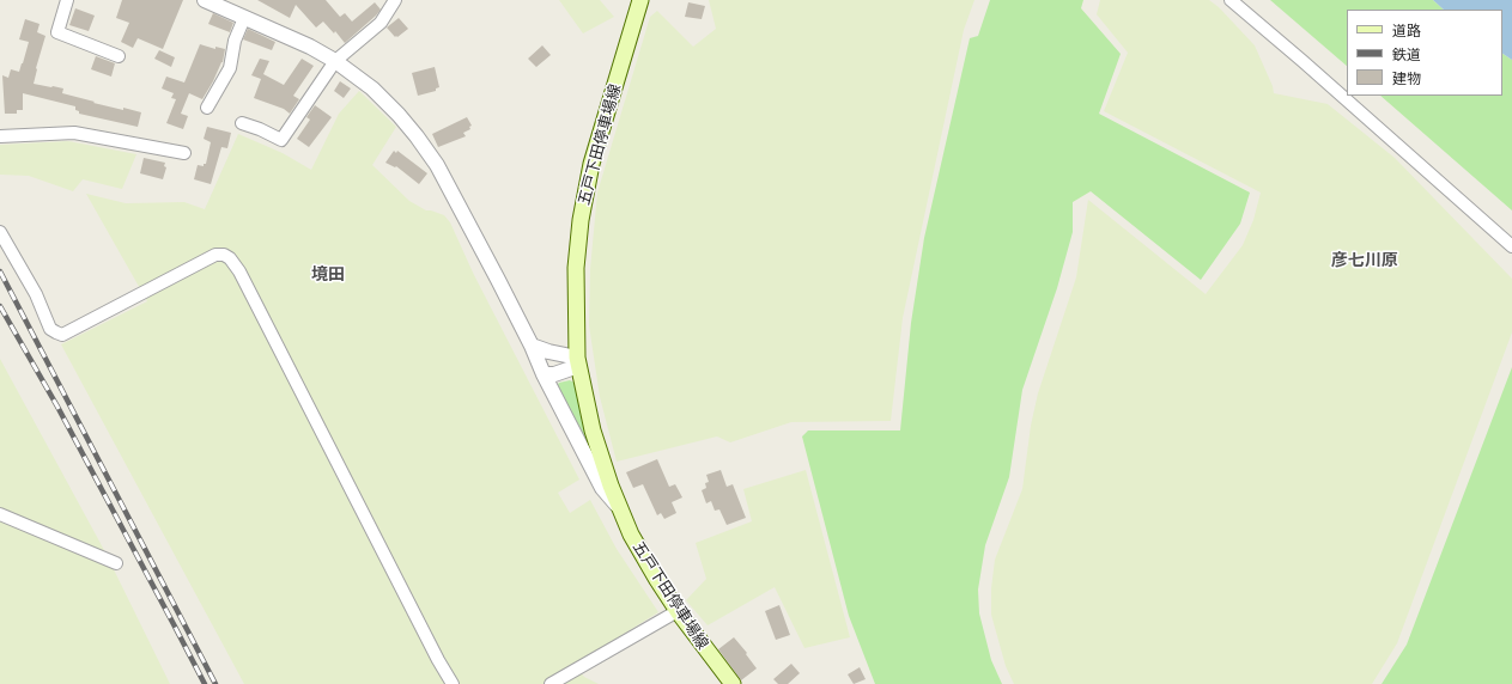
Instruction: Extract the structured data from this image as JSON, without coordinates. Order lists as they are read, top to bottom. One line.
{"streets":{"main road":["五戸下田停車場線"]},"districts":["彦七川原","境田"],"legend":["道路","鉄道","建物"]}
